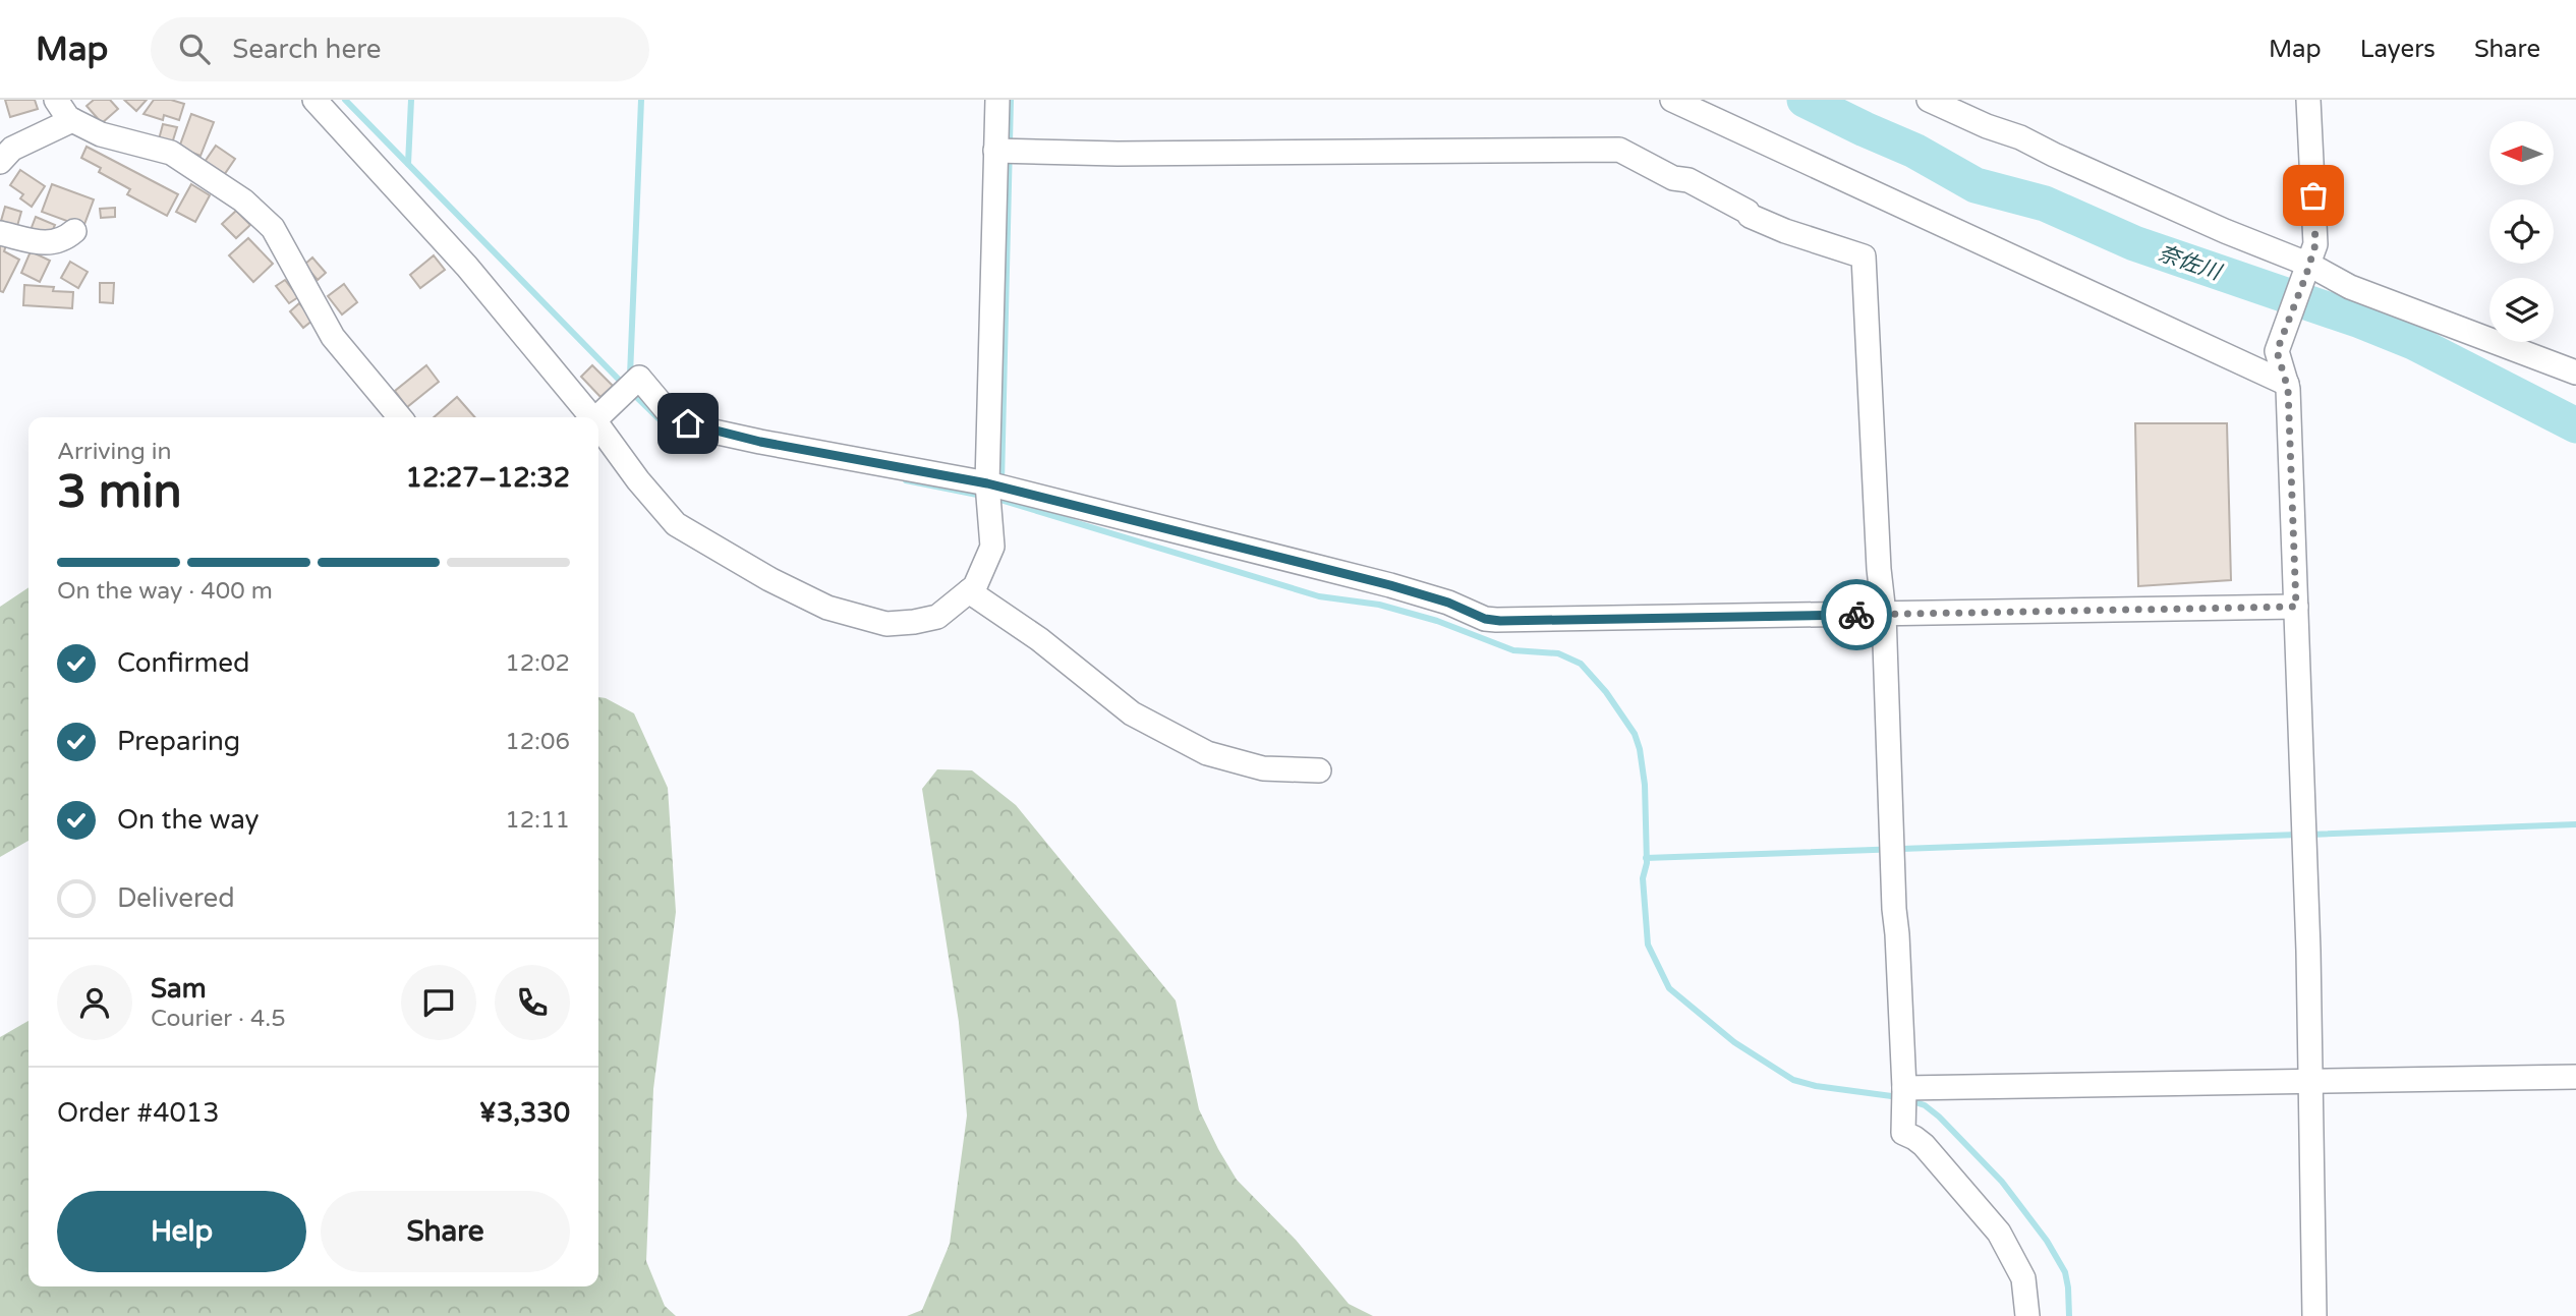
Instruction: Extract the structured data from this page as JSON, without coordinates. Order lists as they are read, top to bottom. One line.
{"water":["奈佐川"],"north":"left","page":{"header":"Map","search":"Search here","nav":["Map","Layers","Share"],"heading":["3 min","Arriving in","12:27–12:32"],"panel":["Sam","Courier · 4.5","Order #4013","¥3,330"],"bar":"On the way · 400 m","list":[["Confirmed","12:02"],["Preparing","12:06"],["On the way","12:11"],"Delivered"],"buttons":["Help","Share"]}}
